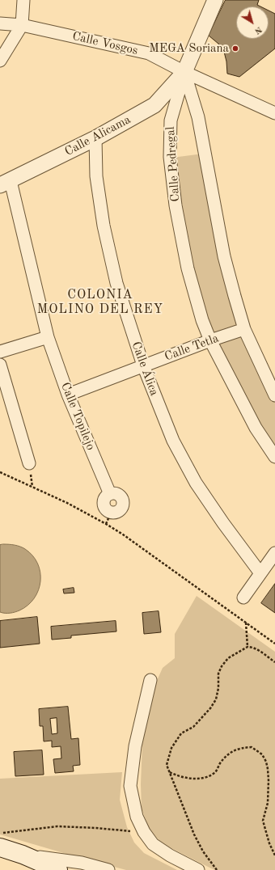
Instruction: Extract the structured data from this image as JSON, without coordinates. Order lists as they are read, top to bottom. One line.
{"streets":{"street":["Calle Vosgos","Calle Alicama","Calle Pedregal","Calle Tetla","Calle Álica","Calle Topilejo"]},"crossings":[["Calle Vosgos","Calle Alicama"],["Calle Vosgos","Calle Pedregal"],["Calle Alicama","Calle Pedregal"],["Calle Alicama","Calle Álica"],["Calle Alicama","Calle Topilejo"],["Calle Pedregal","Calle Tetla"],["Calle Tetla","Calle Álica"],["Calle Tetla","Calle Topilejo"]],"districts":["COLONIA MOLINO DEL REY"],"places":["MEGA Soriana"],"north":"bottom right"}
